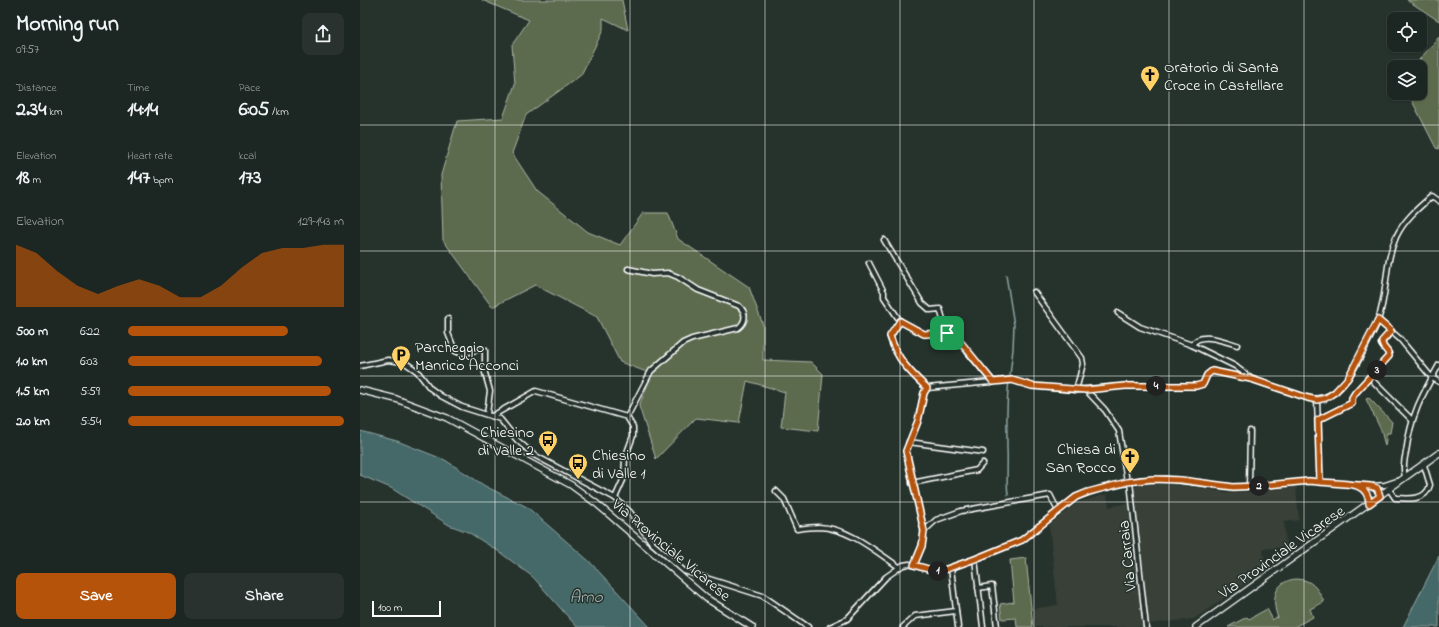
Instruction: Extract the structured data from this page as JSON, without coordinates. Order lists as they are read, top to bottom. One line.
{"streets":{"main road":["Via Provinciale Vicarese"],"street":["Via Carraia"]},"water":["Arno"],"places":{"church":["Oratorio di Santa Croce in Castellare","Chiesa di San Rocco"],"parking":["Parcheggio Manrico Acconci"],"bus stop":["Chiesino di Valle 2","Chiesino di Valle 1"]},"scale_bar":"100 m","page":{"heading":["Morning run","09:57"],"stats":[["Distance","2.34 km"],["Time","14:14"],["Pace","6:05 /km"],["Elevation","18 m"],["Heart rate","147 bpm"],["kcal","173"]],"chart":["Elevation","129–143 m"],"list":[{"name":"500 m","note":"6:22"},{"name":"1.0 km","note":"6:03"},{"name":"1.5 km","note":"5:59"},{"name":"2.0 km","note":"5:54"}],"pins":["3","4","2","1"],"buttons":["Save","Share"],"scale":"100 m"}}
